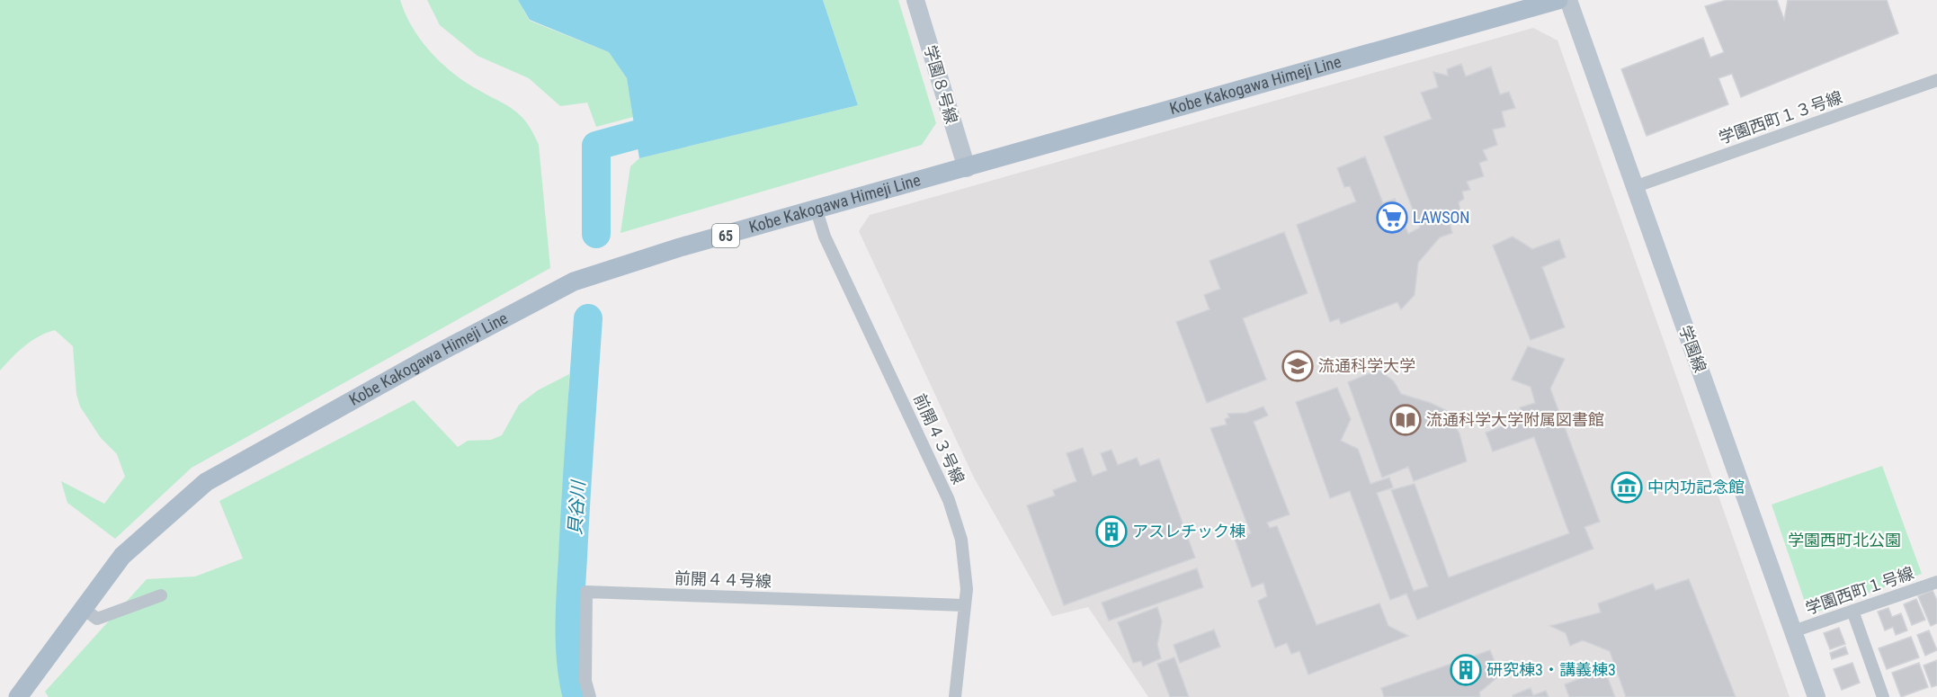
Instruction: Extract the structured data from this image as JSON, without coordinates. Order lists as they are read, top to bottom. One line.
{"streets":{"main road":["Kobe Kakogawa Himeji Line","65"],"street":["学園８号線","学園西町１３号線","学園線","前開４３号線","前開４４号線","学園西町１号線"]},"crossings":[["学園８号線","Kobe Kakogawa Himeji Line"],["Kobe Kakogawa Himeji Line","前開４３号線"],["学園西町１３号線","学園線"],["学園線","学園西町１号線"],["前開４３号線","前開４４号線"]],"water":["貝谷川"],"parks":["学園西町北公園"],"places":{"supermarket":["LAWSON"],"school or university":["流通科学大学"],"library":["流通科学大学附属図書館"],"museum":["中内功記念館"],"building":["アスレチック棟","研究棟3・講義棟3"]}}
